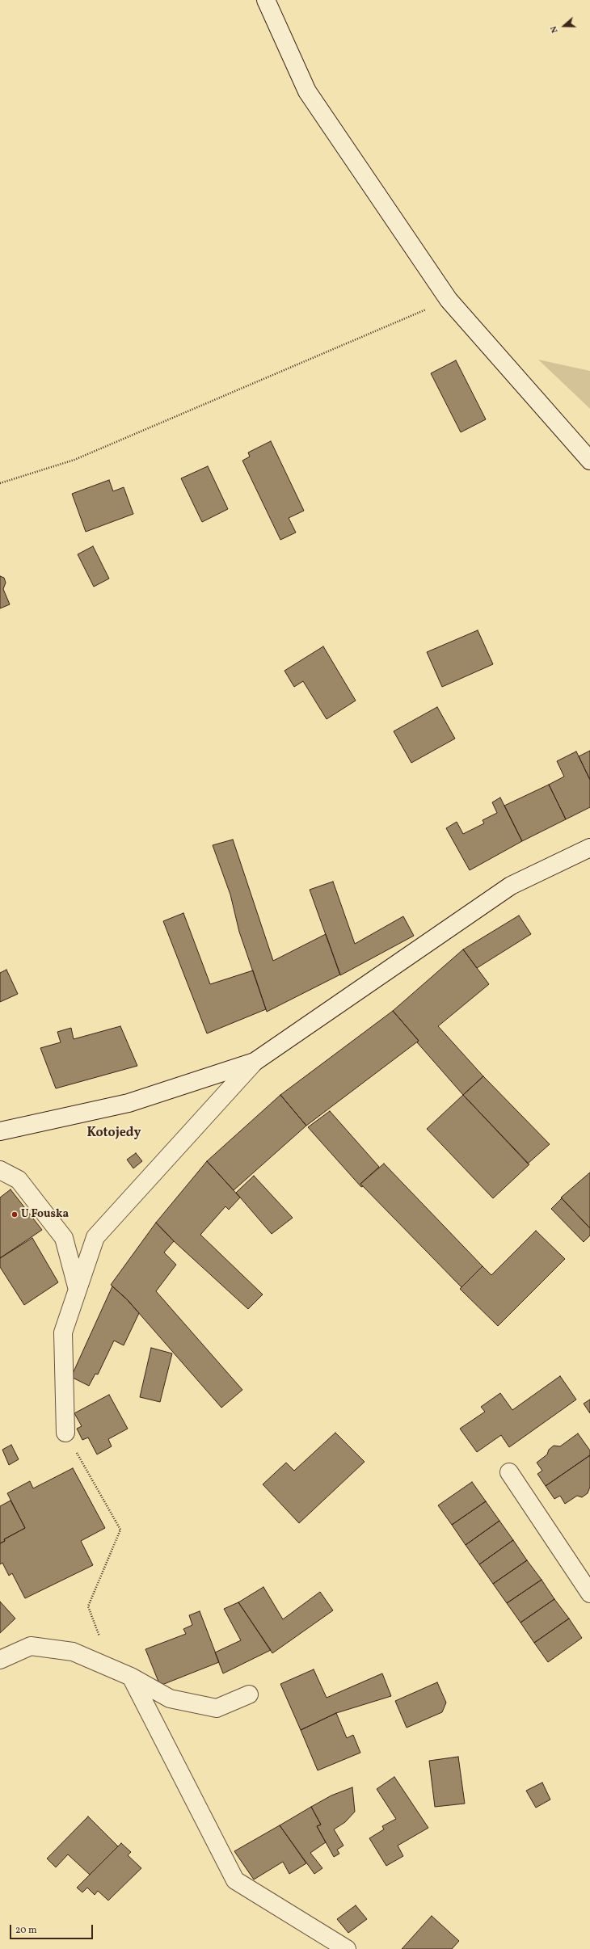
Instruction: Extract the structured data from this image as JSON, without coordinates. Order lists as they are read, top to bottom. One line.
{"districts":["Kotojedy"],"places":["U Fouska"],"scale_bar":"20 m","north":"left"}
